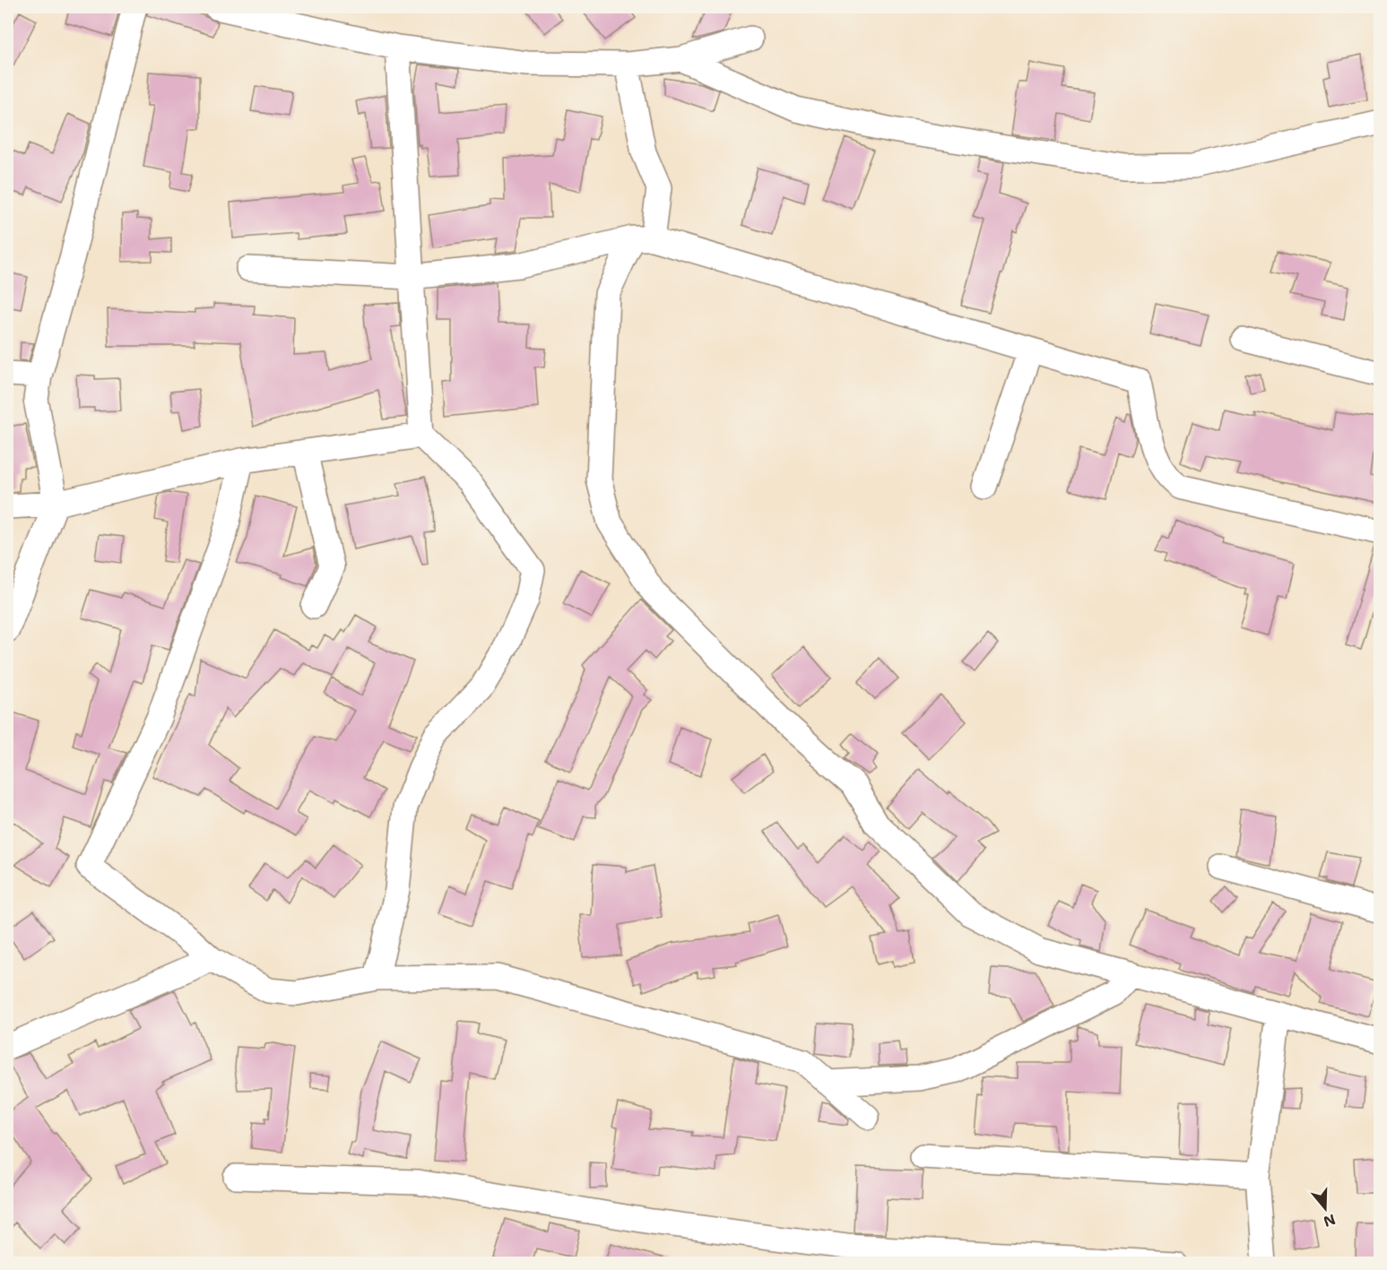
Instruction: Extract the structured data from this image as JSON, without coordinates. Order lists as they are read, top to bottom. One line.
{"north":"bottom"}
